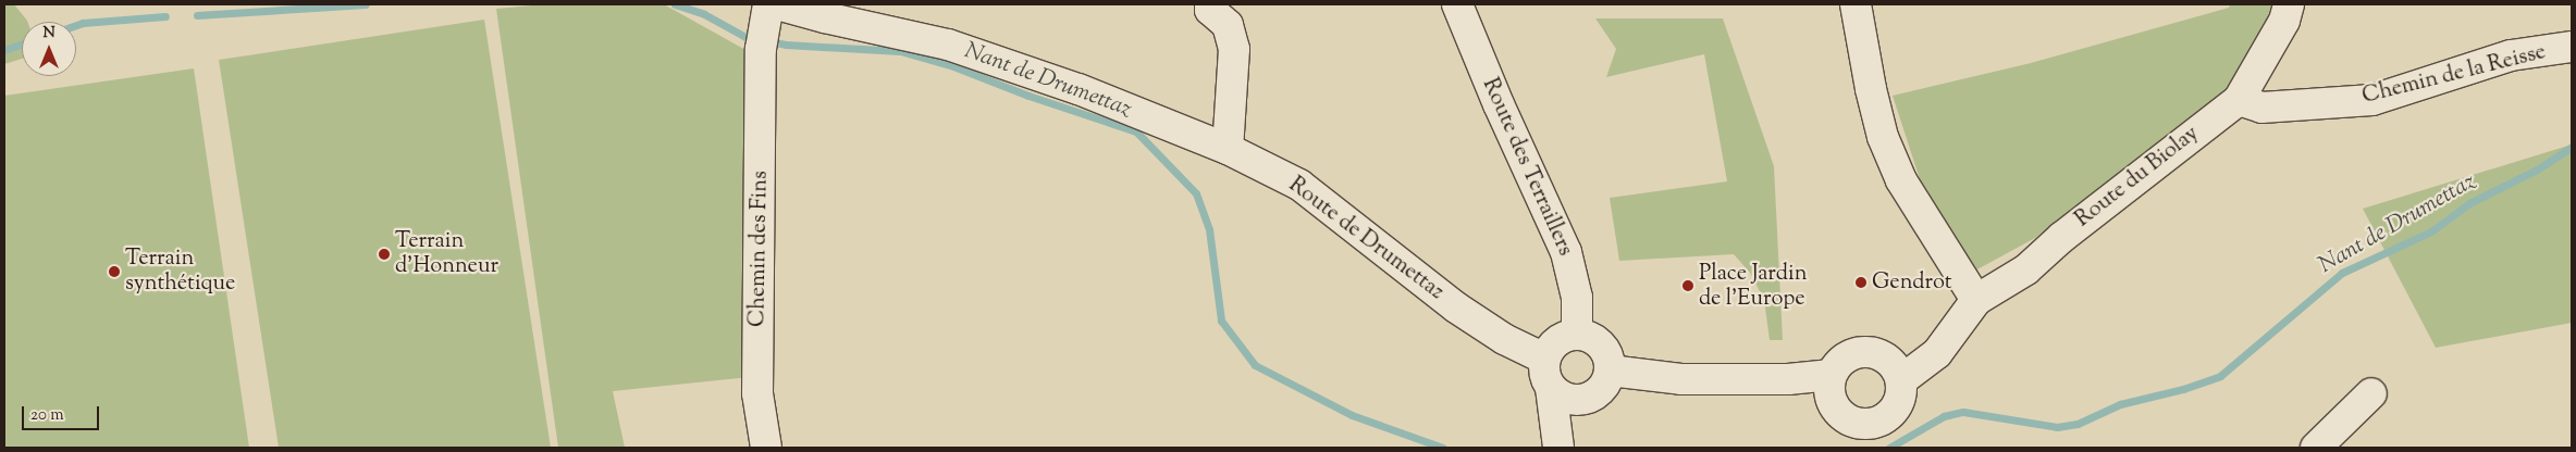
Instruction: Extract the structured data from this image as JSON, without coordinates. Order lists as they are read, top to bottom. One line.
{"streets":{"street":["Chemin de la Reisse","Route des Terraillers","Route du Biolay","Route de Drumettaz","Chemin des Fins"]},"crossings":[["Chemin de la Reisse","Route du Biolay"],["Route des Terraillers","Route de Drumettaz"],["Route de Drumettaz","Chemin des Fins"]],"water":["Nant de Drumettaz"],"places":["Terrain d'Honneur","Terrain synthétique","Gendrot","Place Jardin de l'Europe"],"scale_bar":"20 m","north":"top"}
